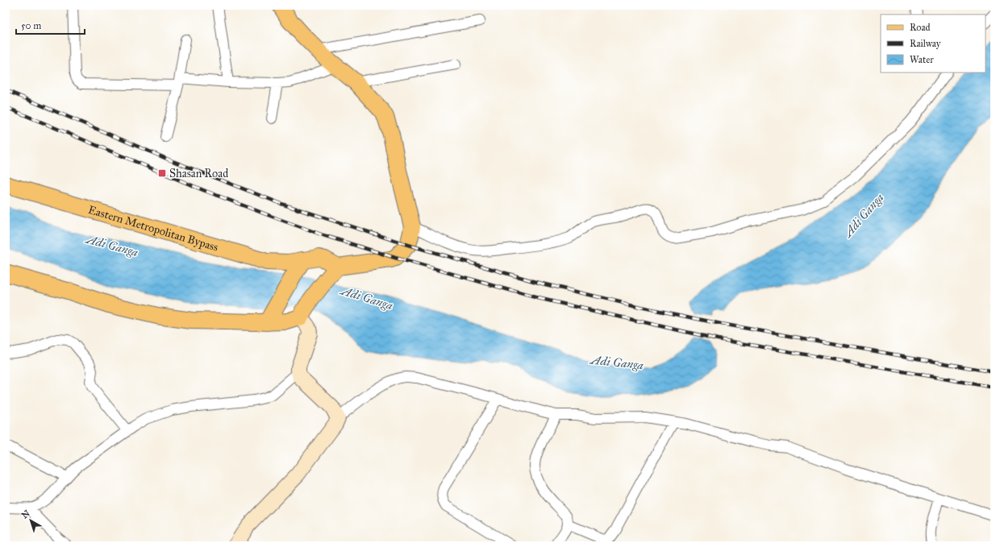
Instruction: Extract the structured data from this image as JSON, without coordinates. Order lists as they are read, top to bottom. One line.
{"streets":{"main road":["Eastern Metropolitan Bypass"]},"water":["Adi Ganga"],"places":{"transit":["Shasan Road"]},"legend":["Road","Railway","Water"],"scale_bar":"50 m","north":"top left"}
